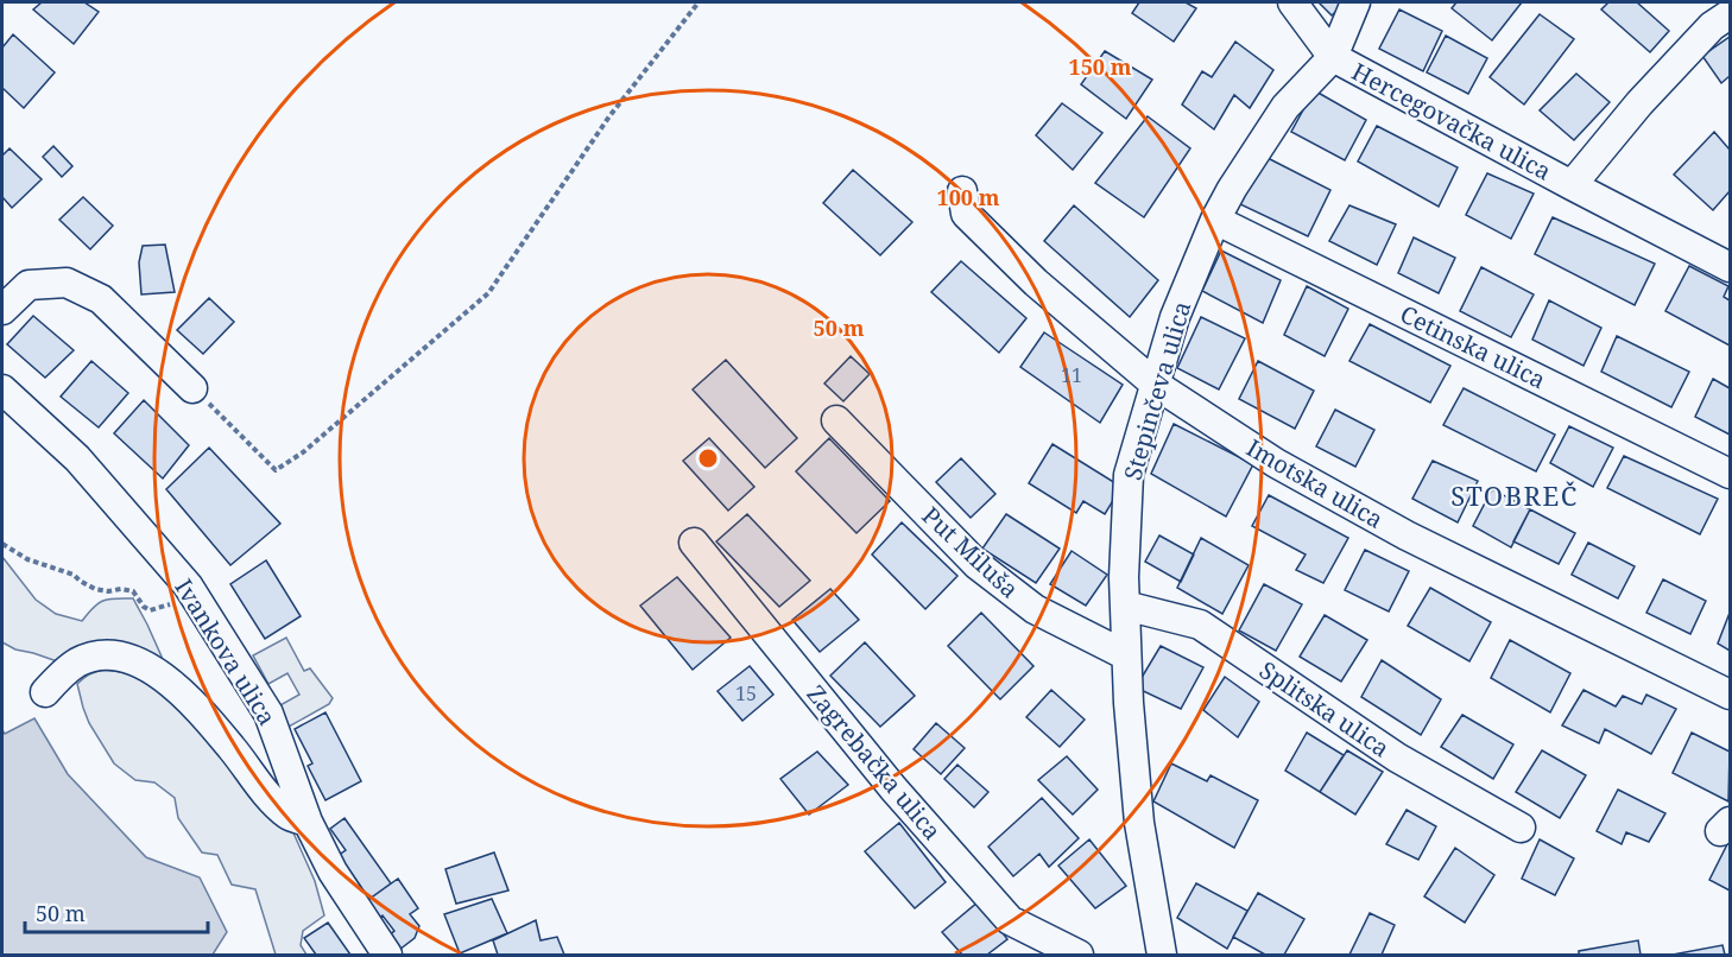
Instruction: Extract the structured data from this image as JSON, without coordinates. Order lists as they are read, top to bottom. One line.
{"streets":{"street":["Hercegovačka ulica","Cetinska ulica","Stepinčeva ulica","Imotska ulica","Put Miluša","Ivankova ulica","Splitska ulica","Zagrebačka ulica"]},"crossings":[["Hercegovačka ulica","Stepinčeva ulica"],["Cetinska ulica","Stepinčeva ulica"],["Stepinčeva ulica","Imotska ulica"],["Stepinčeva ulica","Put Miluša"],["Stepinčeva ulica","Splitska ulica"]],"districts":["STOBREČ"],"house_numbers":["11","15"],"scale_bar":"50 m","rings":["150 m","100 m","50 m"]}
